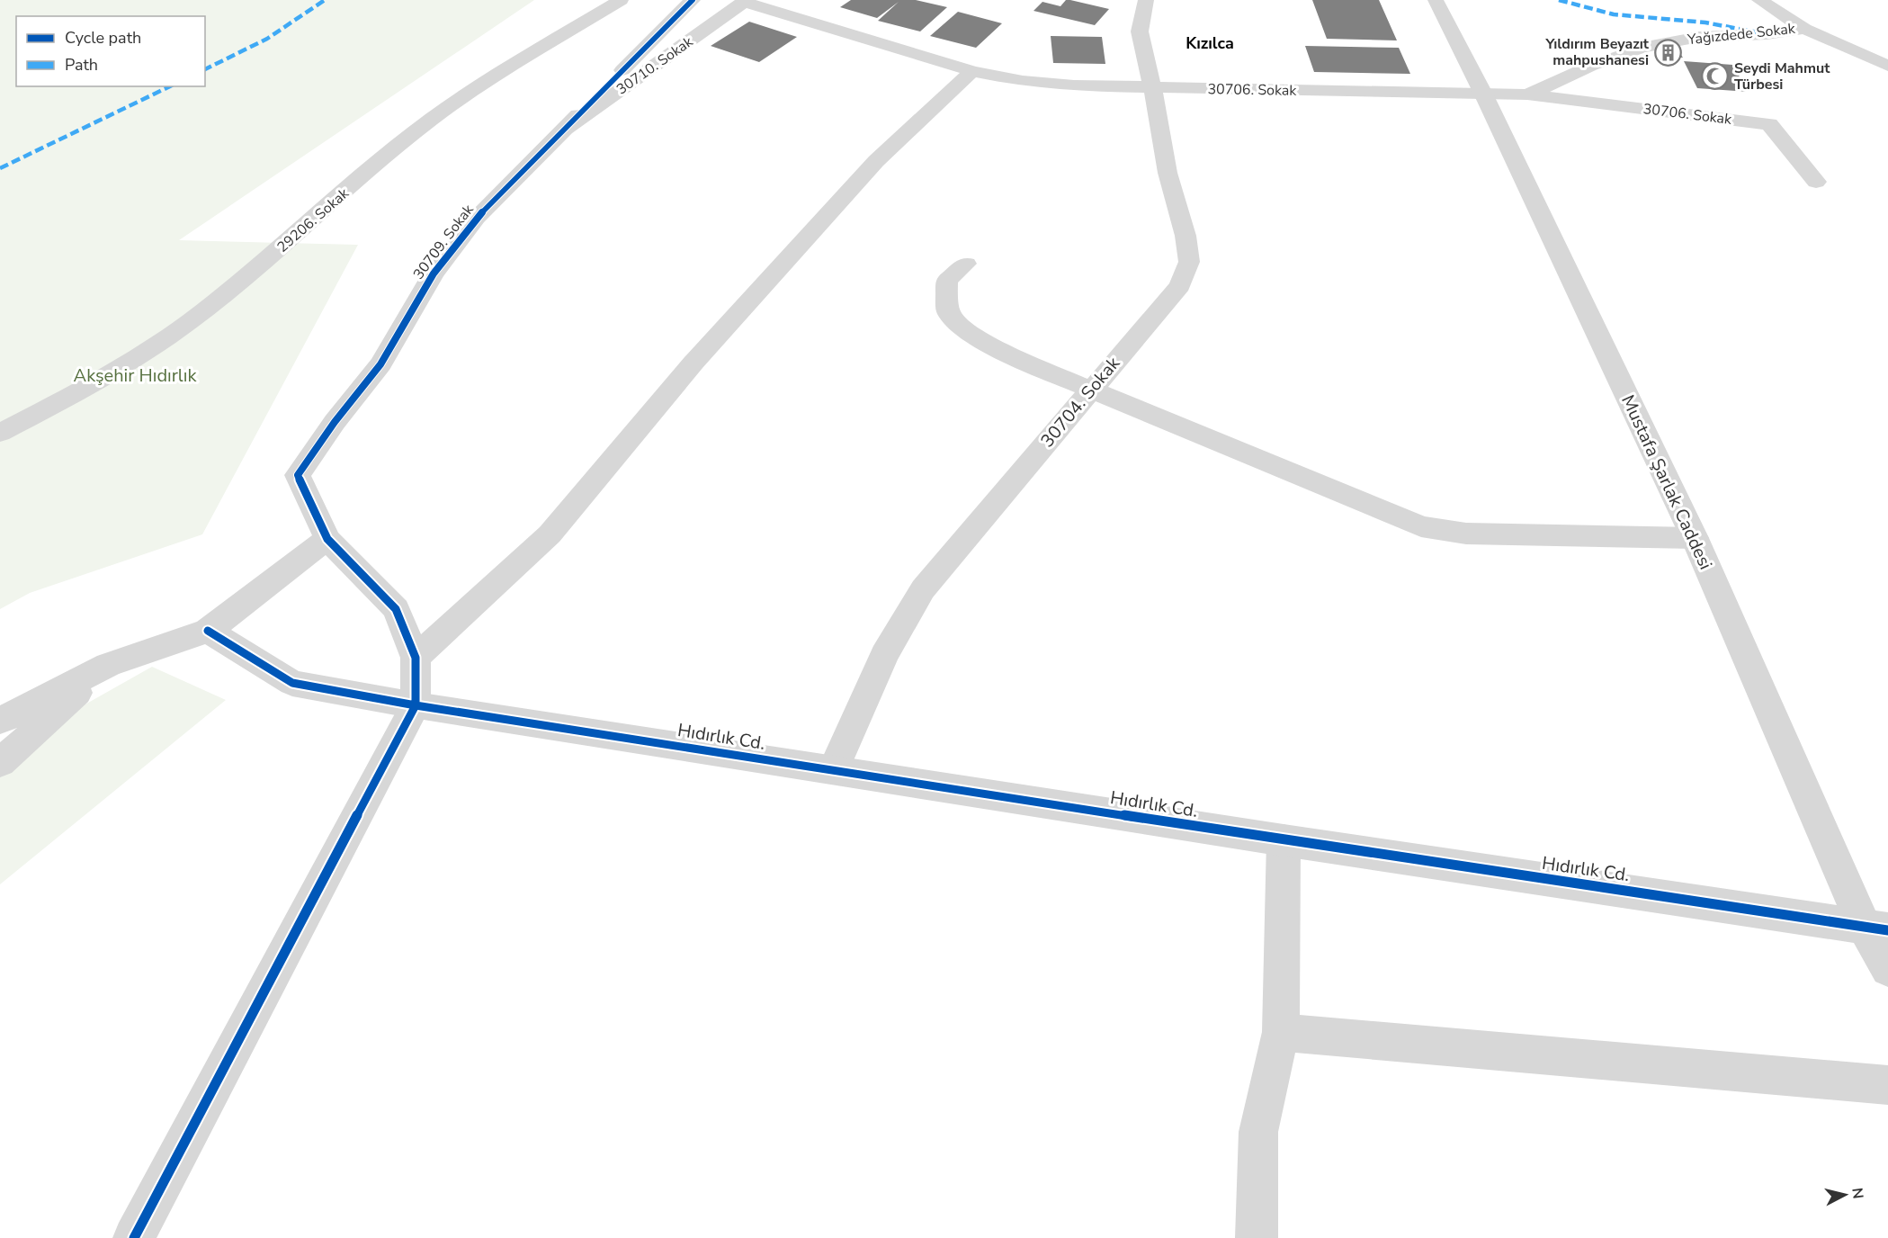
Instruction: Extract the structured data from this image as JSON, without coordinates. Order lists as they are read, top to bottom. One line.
{"streets":{"street":["Yağızdede Sokak","30710. Sokak","30706. Sokak","29206. Sokak","30709. Sokak","30704. Sokak","Mustafa Şarlak Caddesi","Hıdırlık Cd."]},"crossings":[["Yağızdede Sokak","30706. Sokak"],["30710. Sokak","30706. Sokak"],["30710. Sokak","30709. Sokak"],["30706. Sokak","30704. Sokak"],["30706. Sokak","Mustafa Şarlak Caddesi"],["30704. Sokak","Hıdırlık Cd."],["Mustafa Şarlak Caddesi","Hıdırlık Cd."]],"districts":["Kızılca"],"parks":["Akşehir Hıdırlık"],"places":{"building":["Yıldırım Beyazıt mahpushanesi"],"mosque":["Seydi Mahmut Türbesi"]},"legend":["Cycle path","Path"],"north":"right"}
